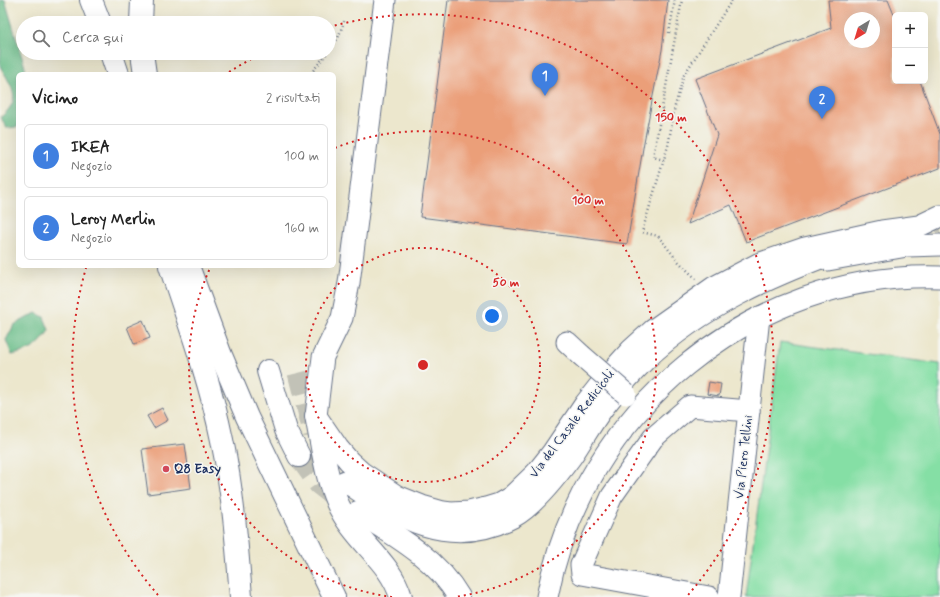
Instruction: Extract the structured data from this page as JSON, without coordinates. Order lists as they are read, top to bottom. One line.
{"streets":{"street":["Via del Casale Redicicoli","Via Piero Tellini"]},"places":["Q8 Easy"],"north":"bottom left","page":{"map_buttons":["+","−"],"search":"Cerca qui","pins":["1","2"],"heading":["Vicino","2 risultati"],"list":[{"mark":"1","name":"IKEA","note":"Negozio","value":"100 m"},{"mark":"2","name":"Leroy Merlin","note":"Negozio","value":"160 m"}]},"rings":["150 m","100 m","50 m"]}
